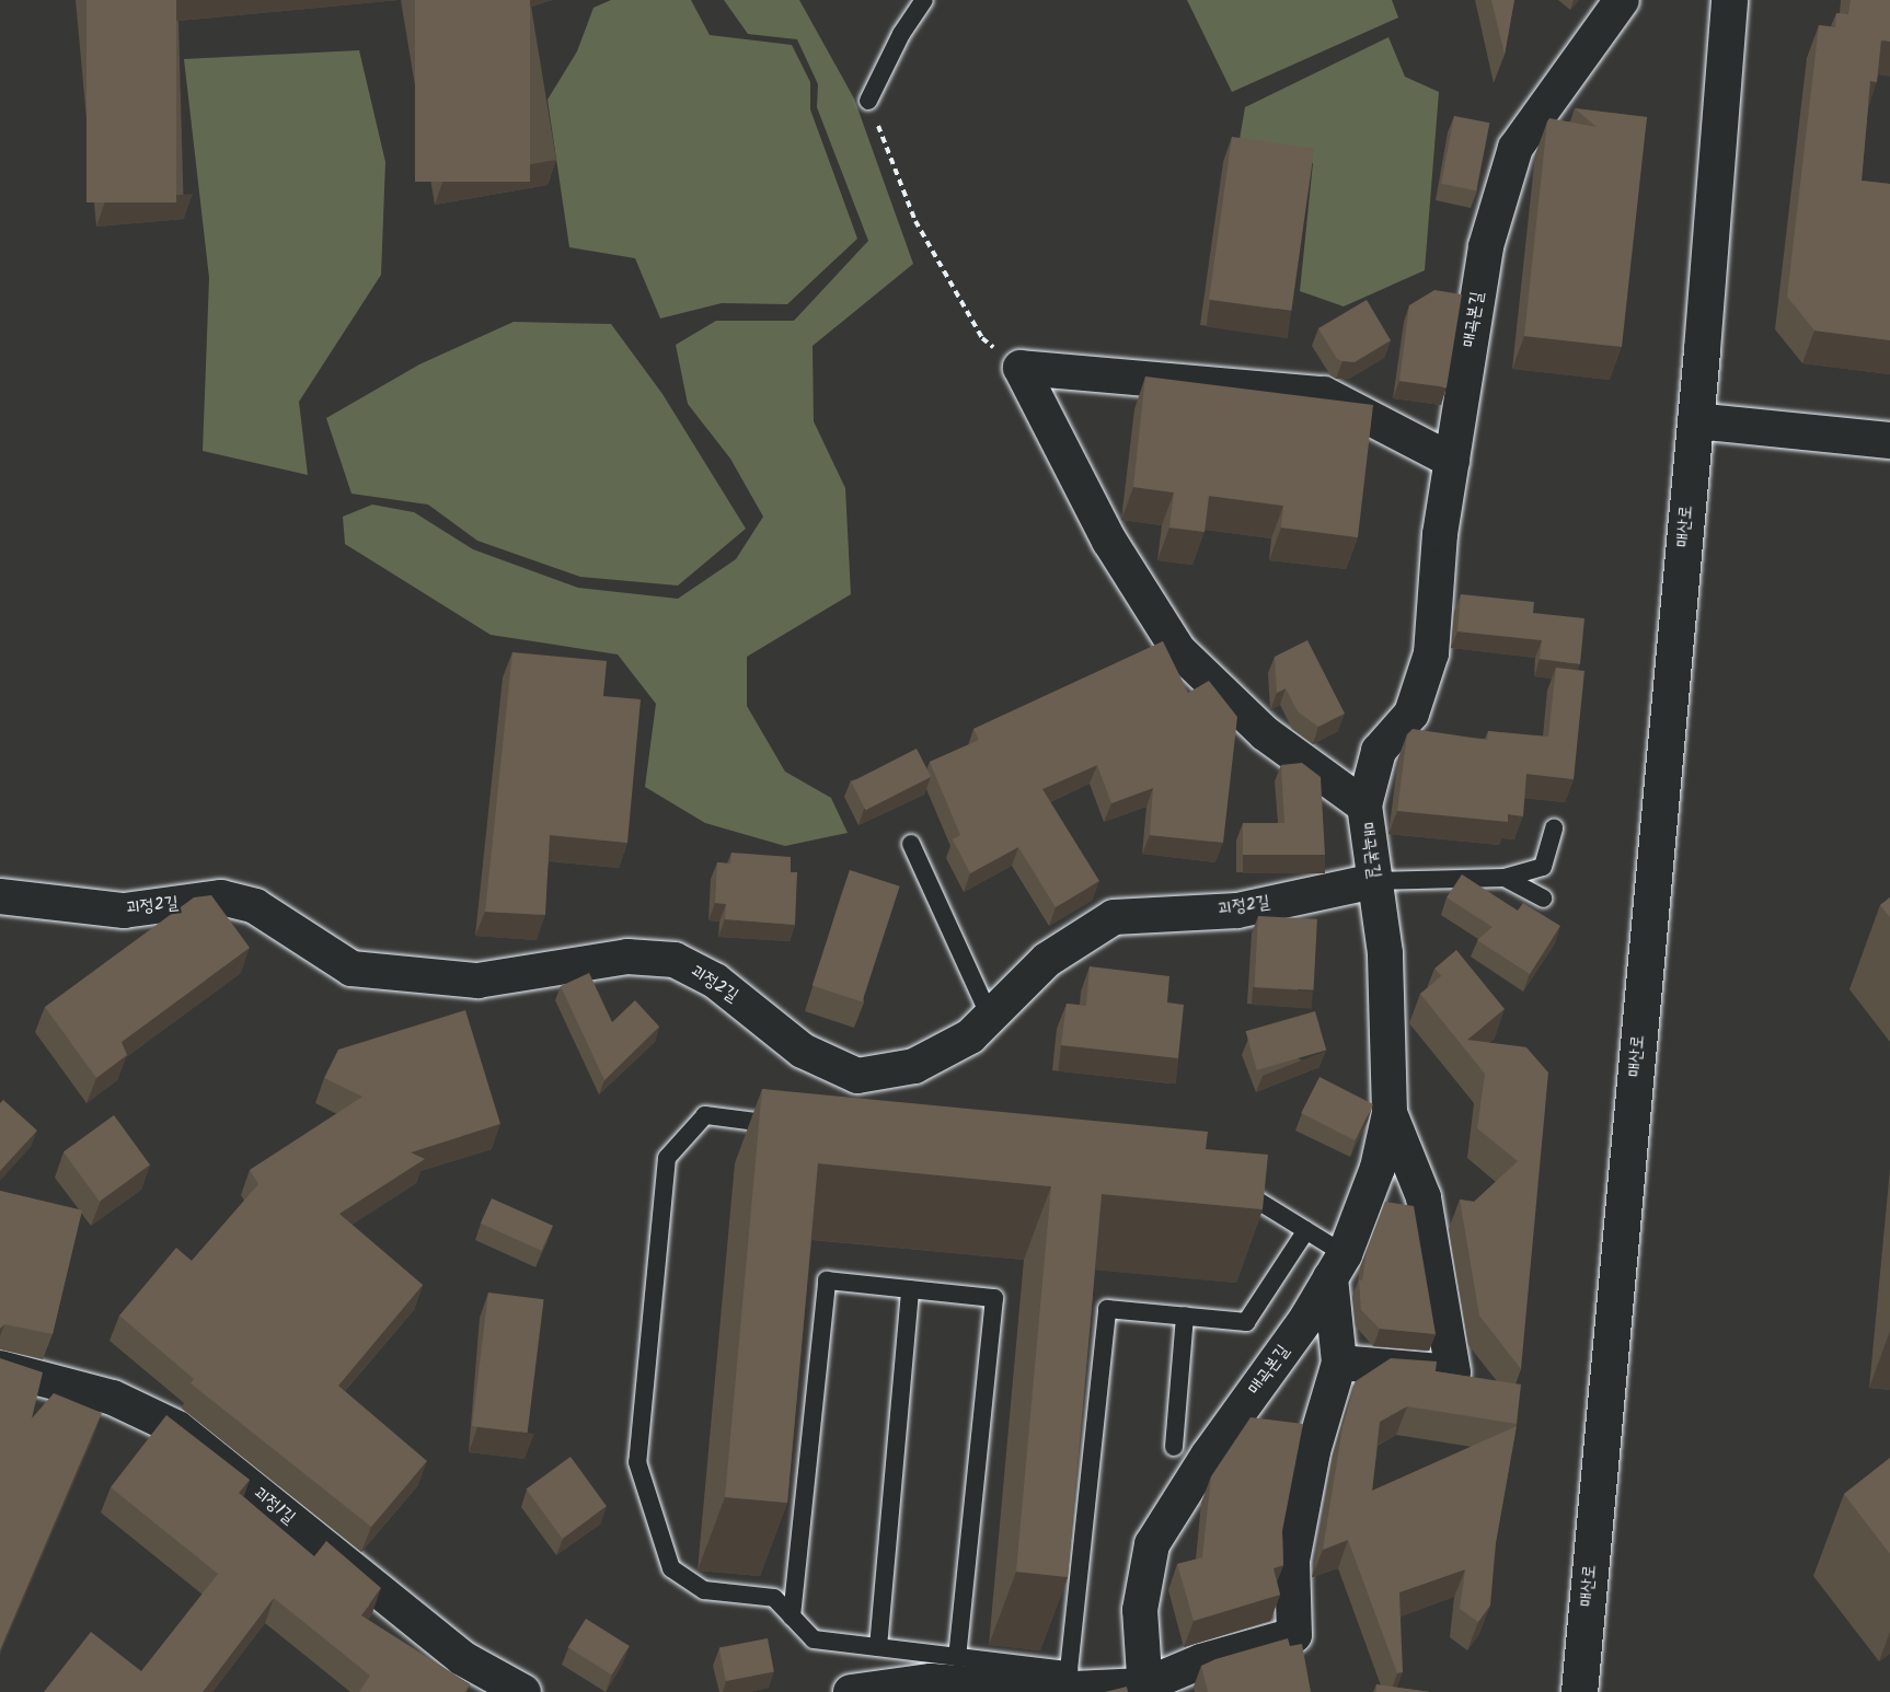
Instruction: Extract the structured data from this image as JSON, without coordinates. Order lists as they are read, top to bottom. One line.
{"streets":{"street":["매곡본길","매산로","괴정2길","괴정1길"]},"crossings":[["매곡본길","괴정2길"]]}
